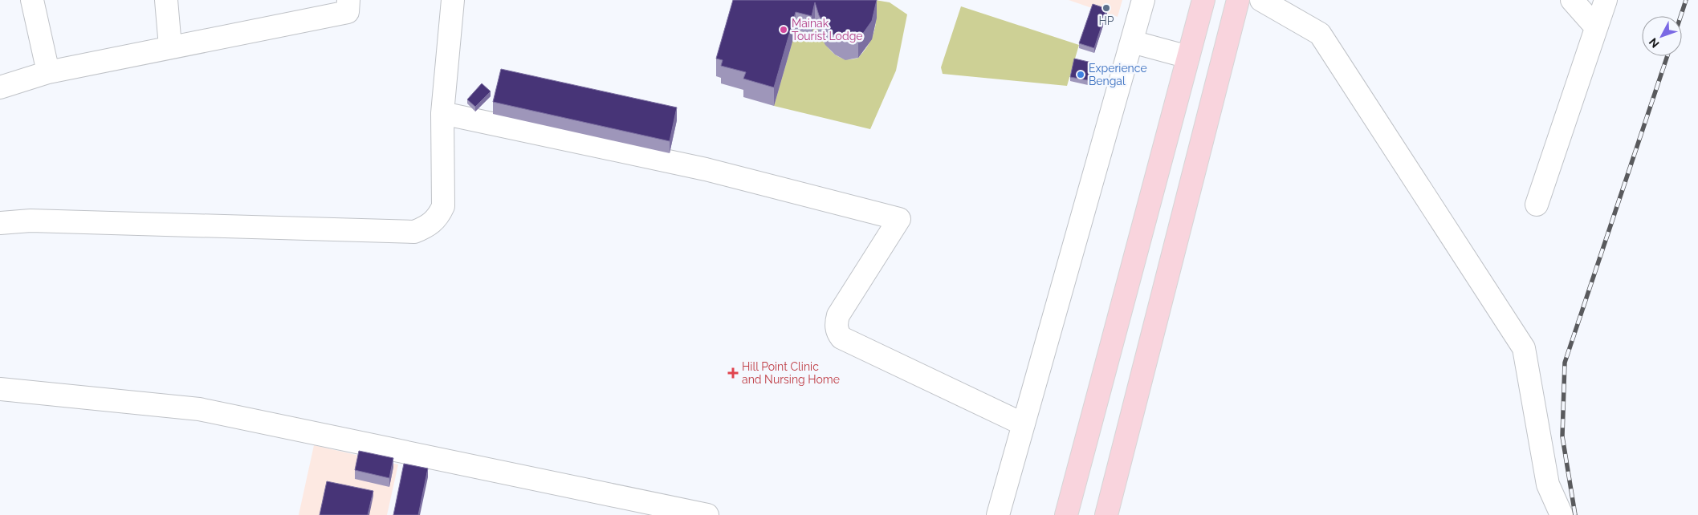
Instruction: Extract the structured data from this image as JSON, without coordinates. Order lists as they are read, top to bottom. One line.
{"places":{"other":["HP","Mainak Tourist Lodge","Experience Bengal"],"health":["Hill Point Clinic and Nursing Home"]},"north":"bottom left"}
